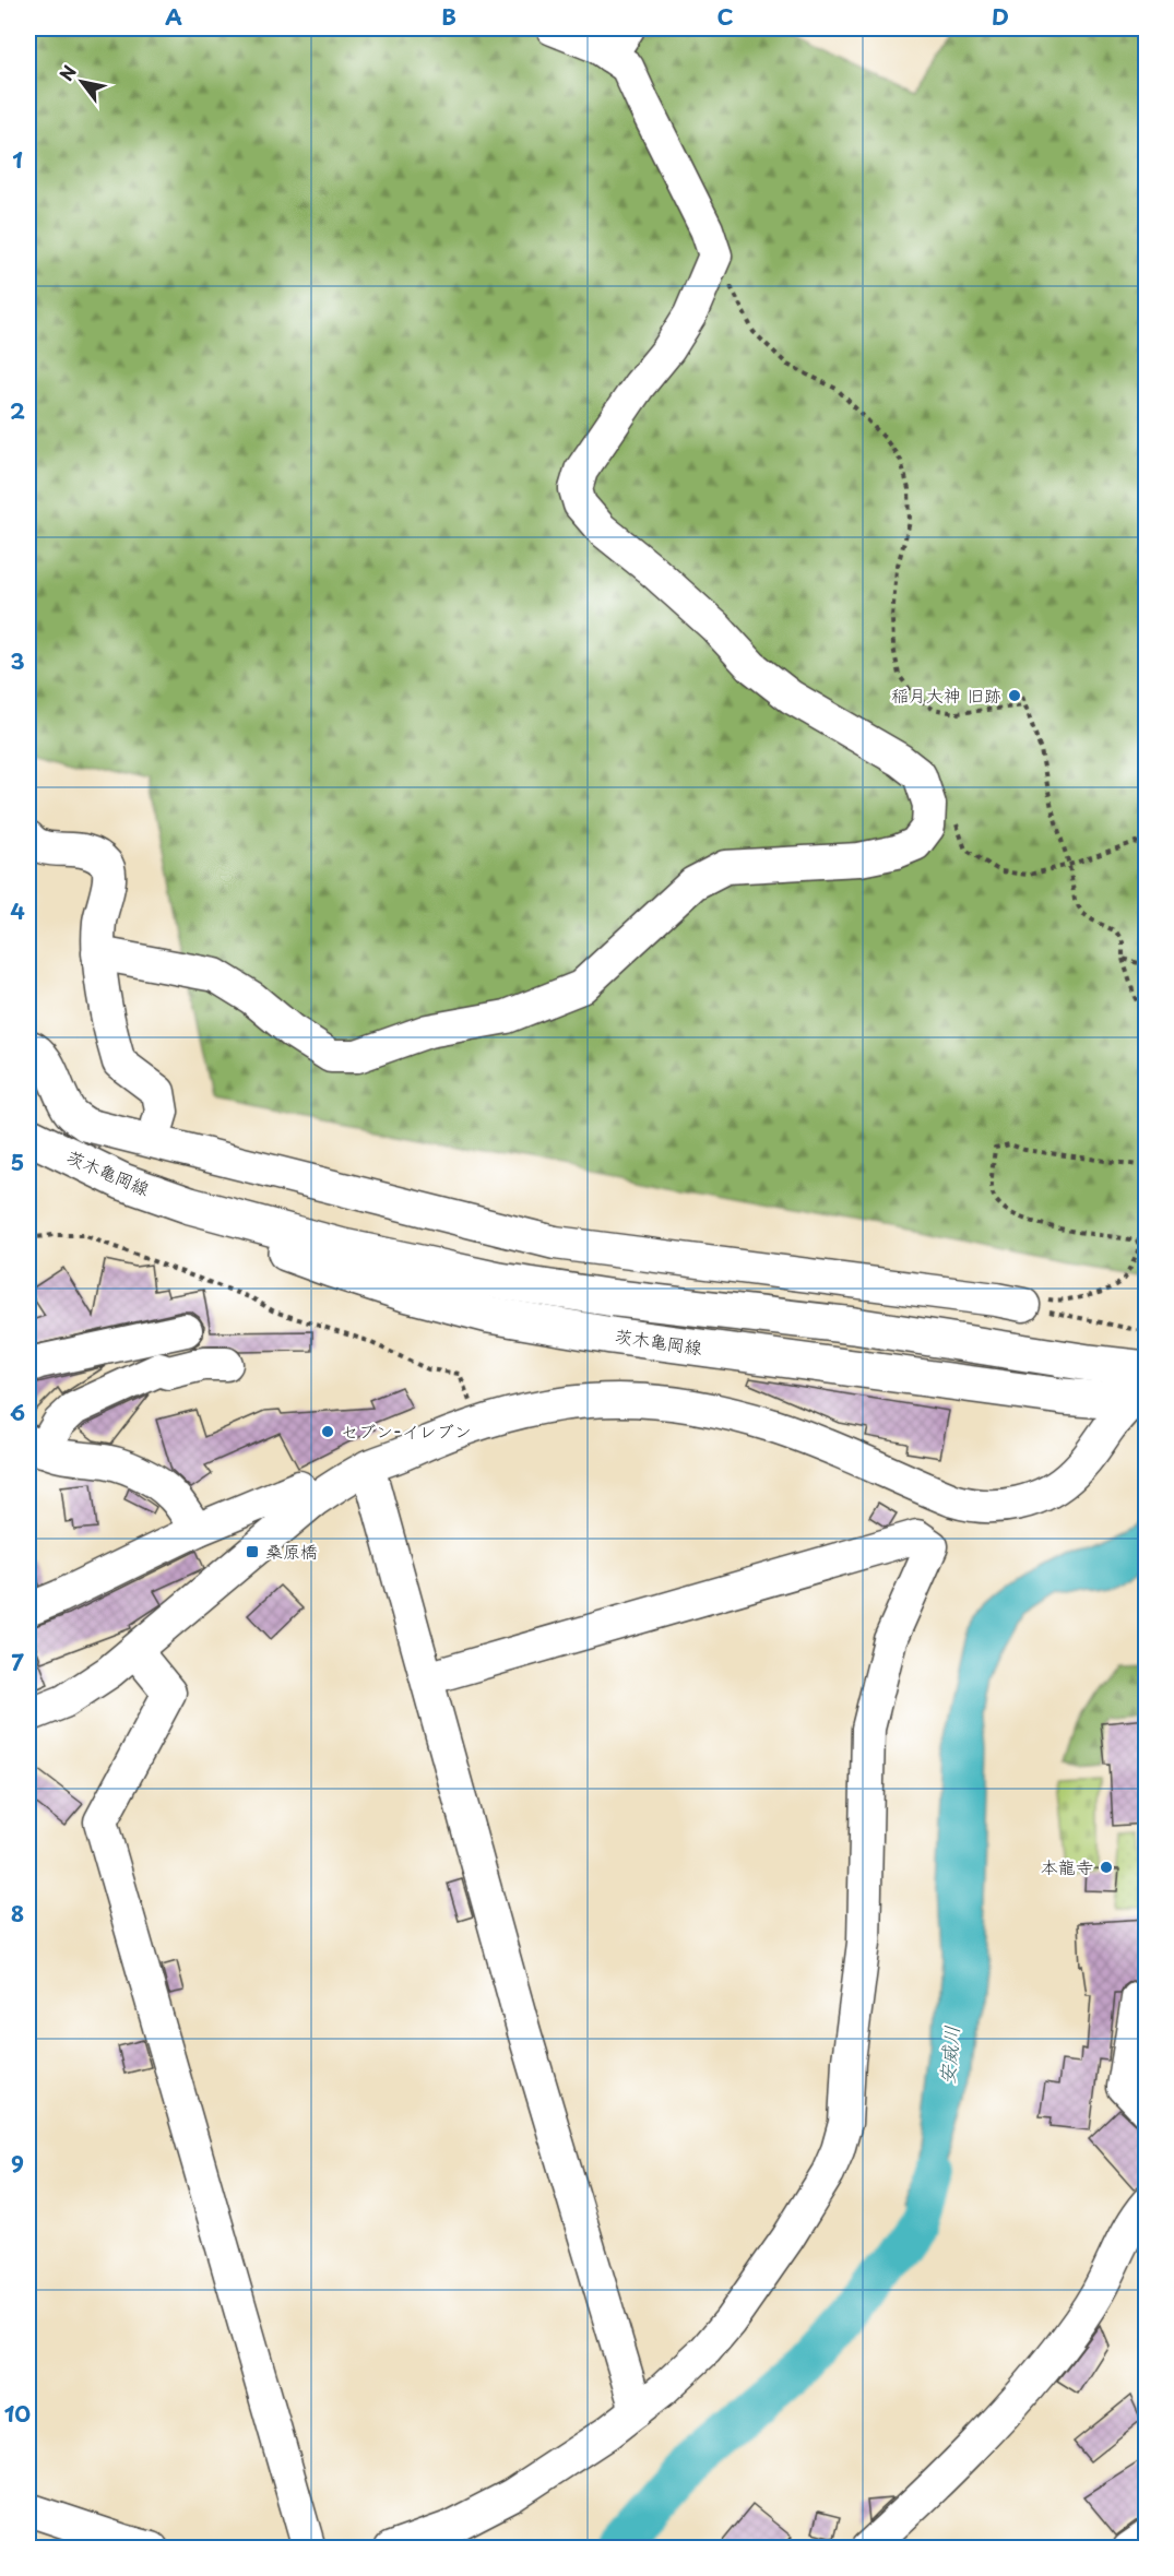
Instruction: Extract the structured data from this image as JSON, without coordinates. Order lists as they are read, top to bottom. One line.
{"streets":{"main road":["茨木亀岡線"]},"water":["安威川"],"places":{"other":["稲月大神 旧跡","セブン-イレブン","本龍寺"],"transit":["桑原橋"]},"north":"top left","grid":{"columns":["A","B","C","D"],"rows":["1","2","3","4","5","6","7","8","9","10"]}}
